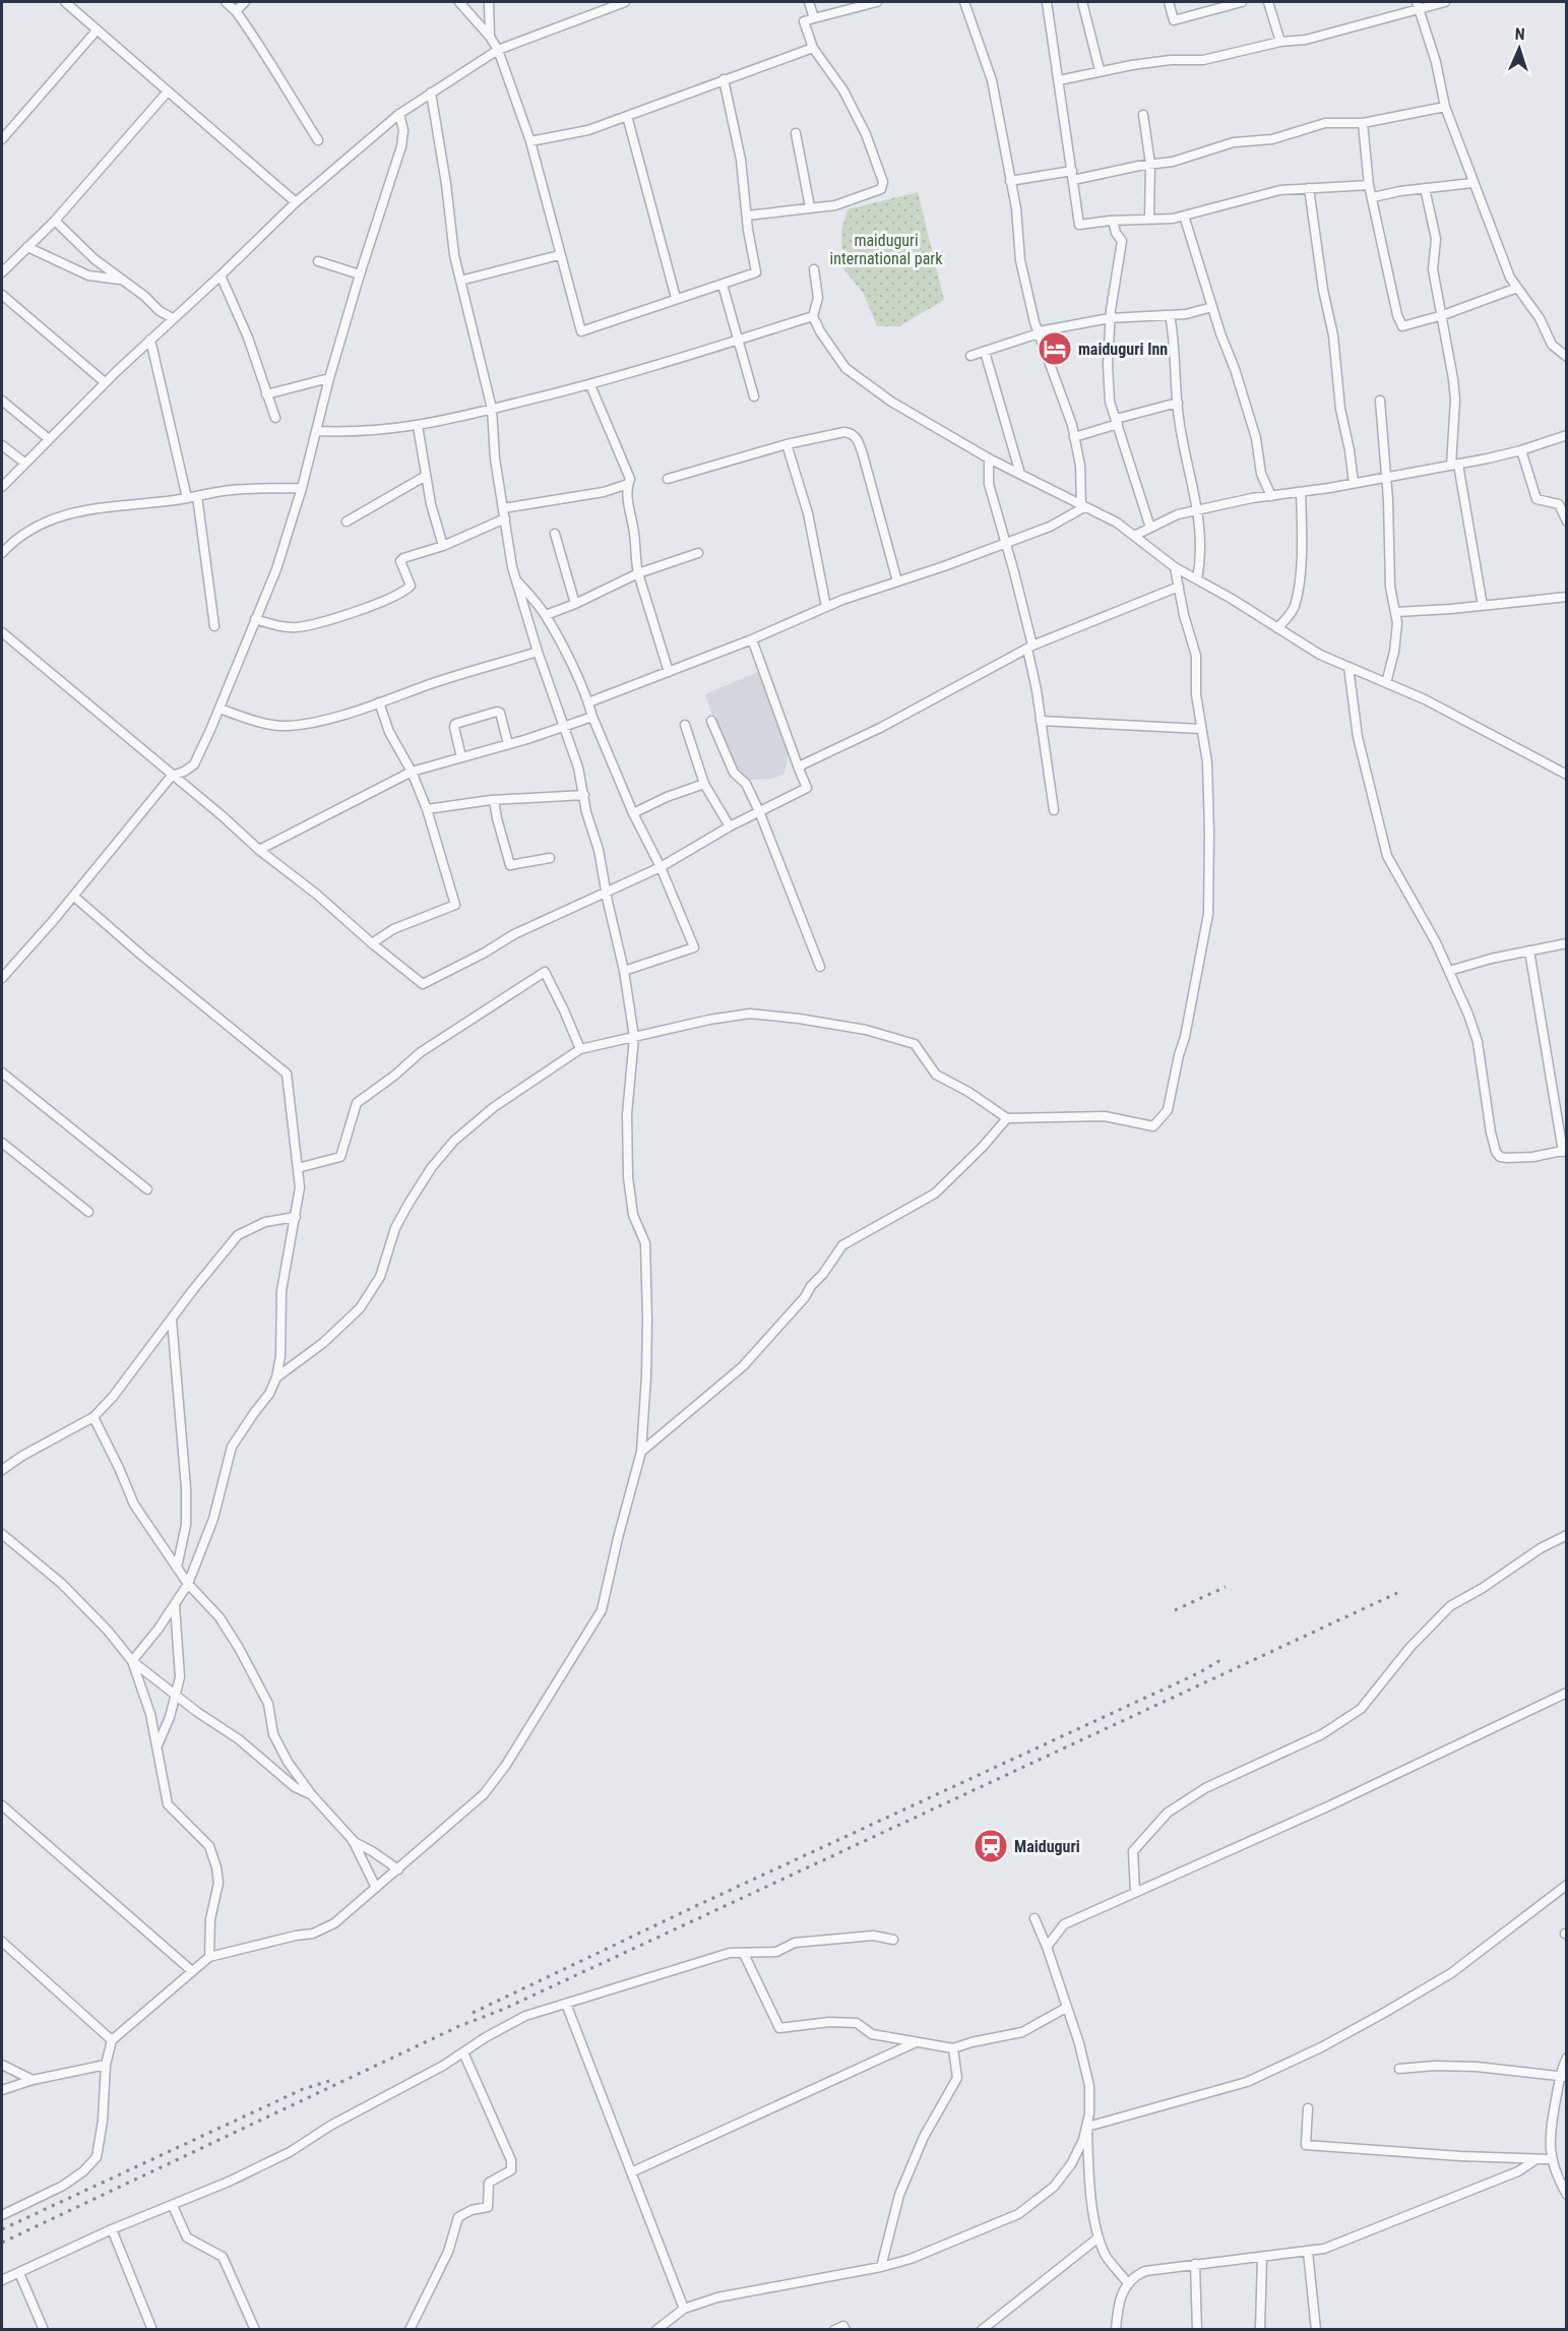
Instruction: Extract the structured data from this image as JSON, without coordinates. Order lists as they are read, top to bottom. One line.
{"parks":["maiduguri international park"],"places":{"hotel":["maiduguri Inn"],"station":["Maiduguri"]},"north":"top"}
